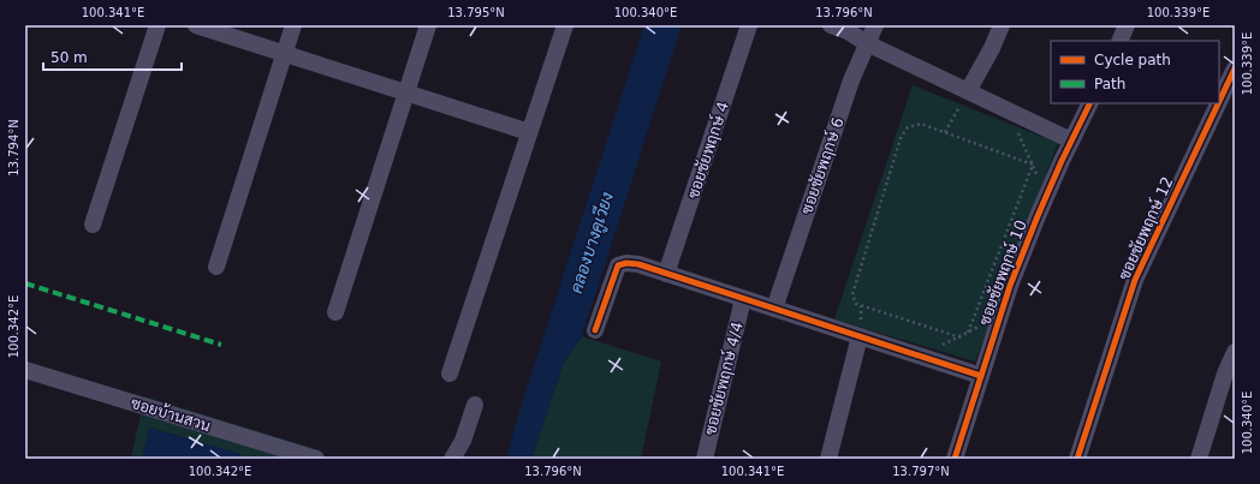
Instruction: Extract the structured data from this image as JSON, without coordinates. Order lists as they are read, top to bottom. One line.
{"streets":{"street":["ซอยชัยพฤกษ์ 4","ซอยชัยพฤกษ์ 6","ซอยชัยพฤกษ์ 12","ซอยชัยพฤกษ์ 10","ซอยชัยพฤกษ์ 4/4","ซอยบ้านสวน"]},"water":["คลองบางคูเวียง"],"legend":["Cycle path","Path"],"scale_bar":"50 m","coordinates":["100.341°E","13.795°N","100.340°E","13.796°N","100.339°E","13.794°N","100.342°E","13.797°N"]}
